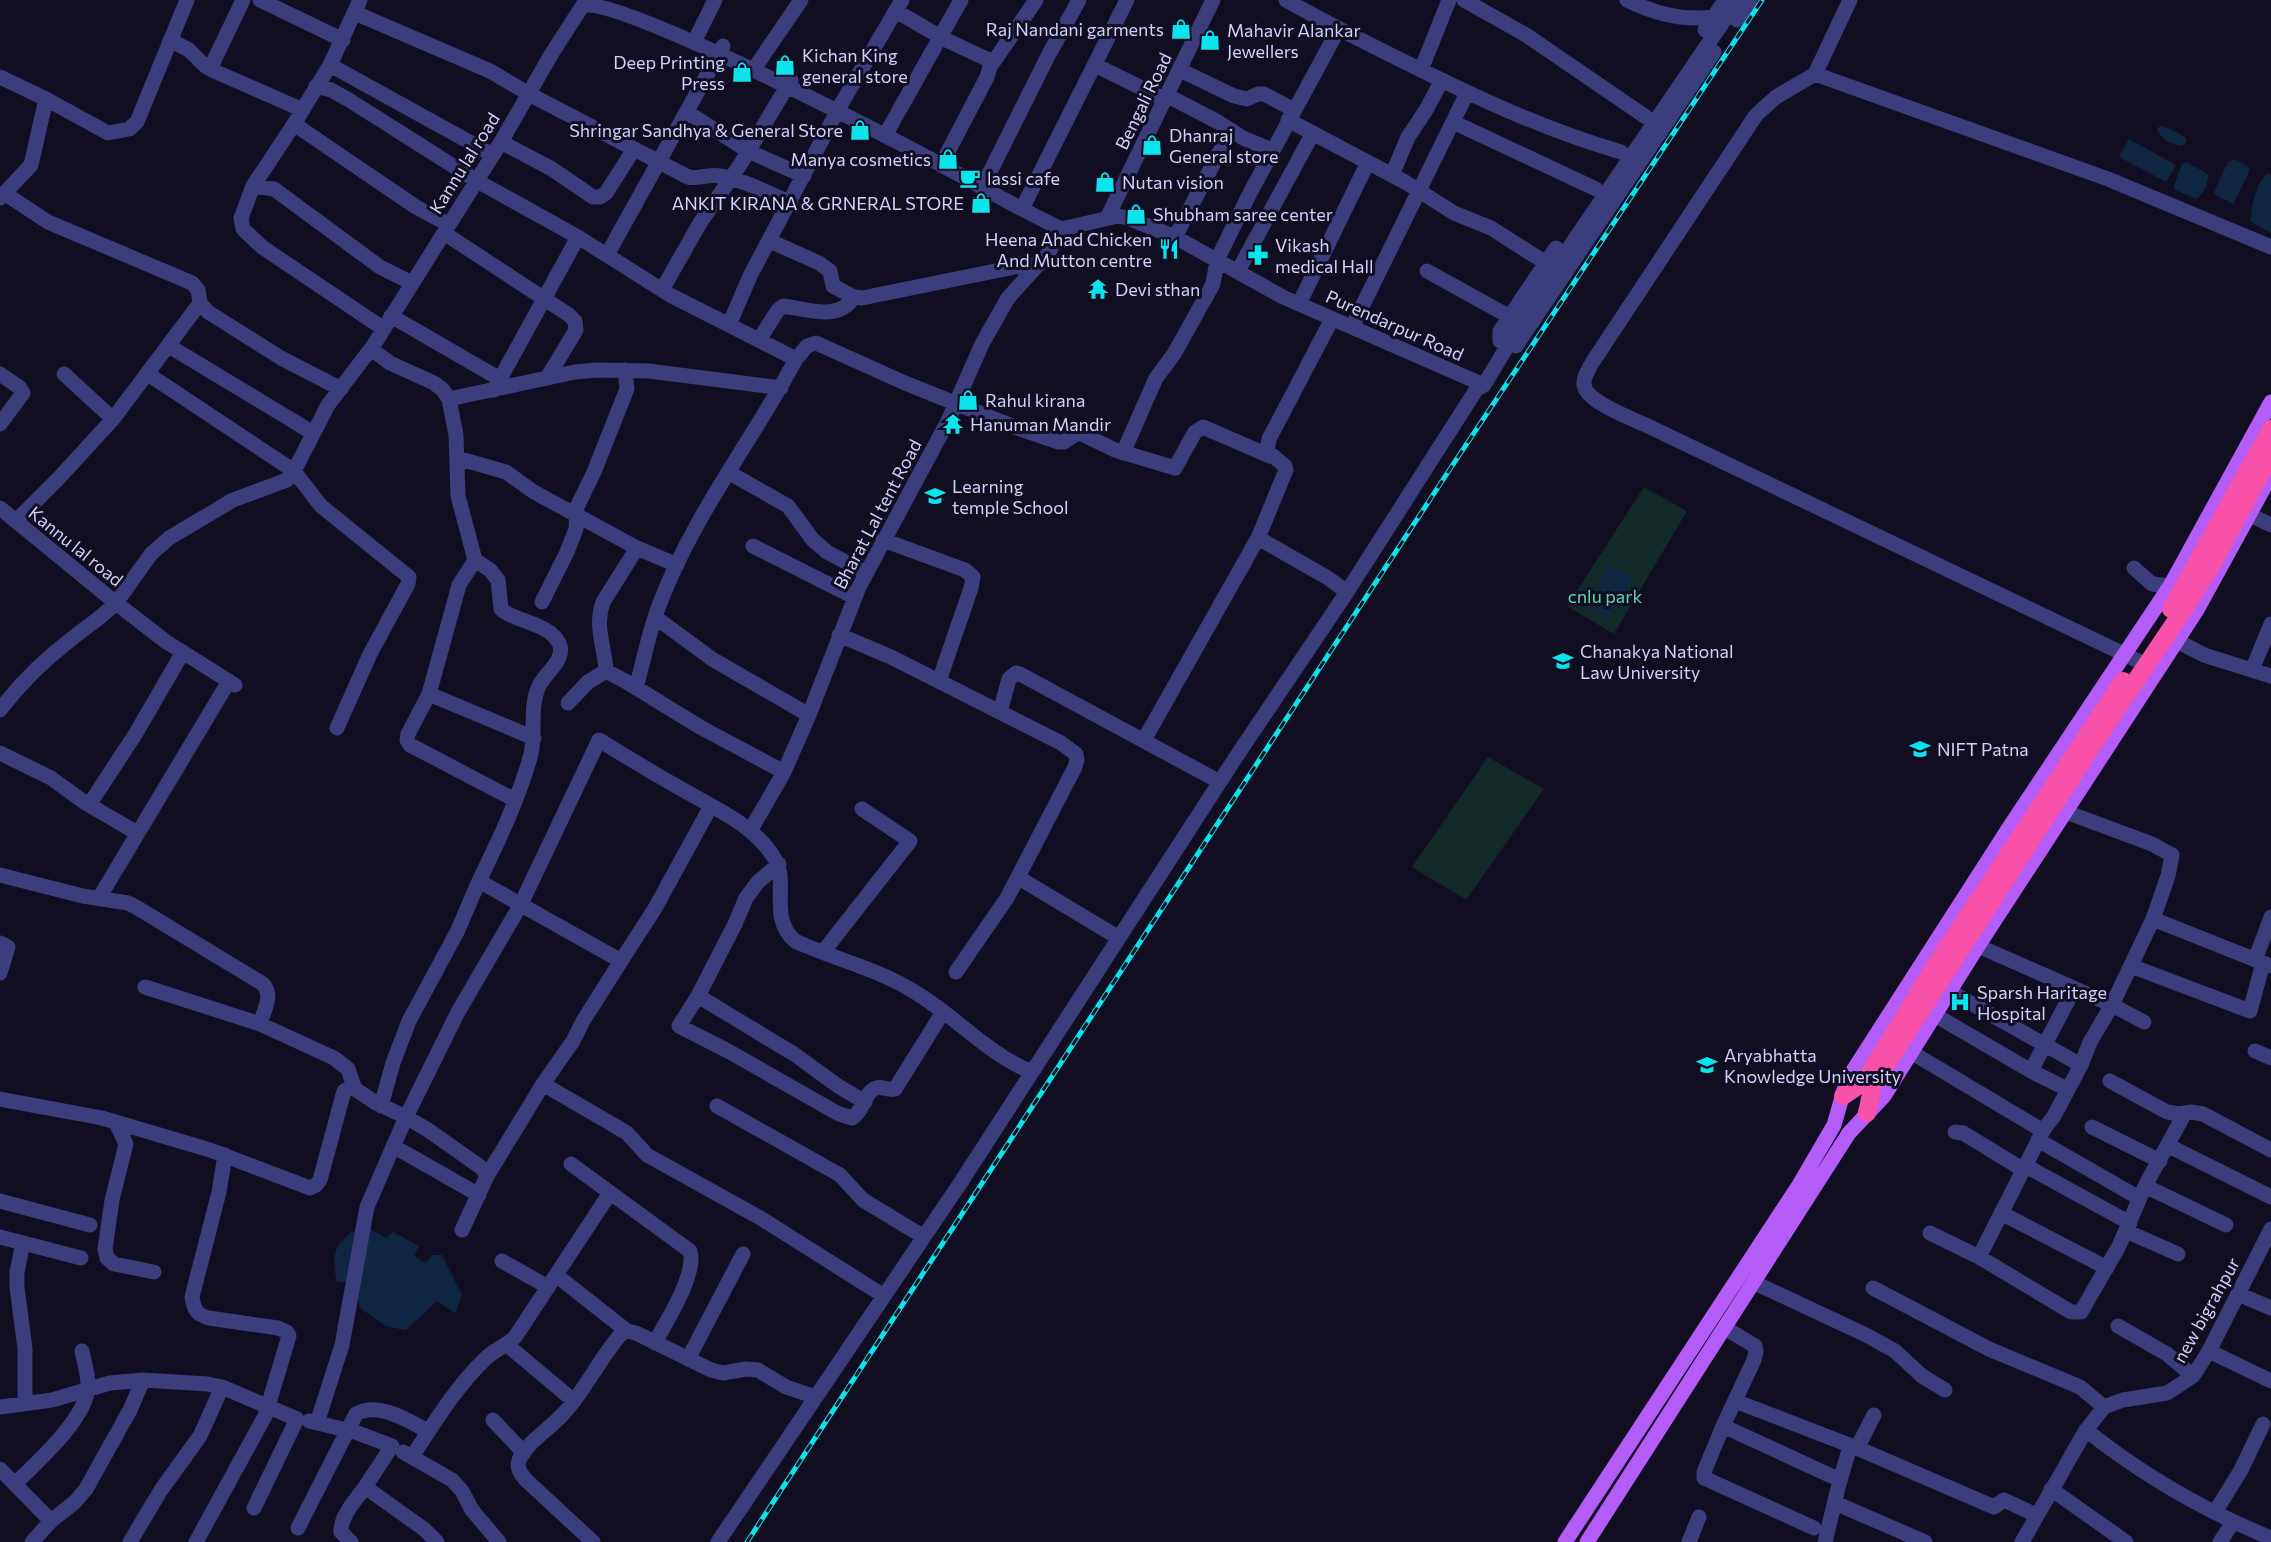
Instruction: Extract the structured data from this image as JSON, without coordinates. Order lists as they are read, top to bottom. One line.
{"streets":{"street":["Bengali Road","Kannu lal road","Purendarpur Road","Bharat Lal tent Road","new bigrahpur"]},"crossings":[["Bengali Road","Purendarpur Road"],["Kannu lal road","Purendarpur Road"],["Kannu lal road","Bharat Lal tent Road"],["Purendarpur Road","Bharat Lal tent Road"]],"parks":["cnlu park"],"places":{"shop":["Raj Nandani garments","Mahavir Alankar Jewellers","Kichan King general store","Deep Printing Press","Shringar Sandhya & General Store","Dhanraj General store","Manya cosmetics","Nutan vision","ANKIT KIRANA & GRNERAL STORE","Shubham saree center","Rahul kirana"],"cafe":["lassi cafe"],"restaurant":["Heena Ahad Chicken And Mutton centre"],"pharmacy":["Vikash medical Hall"],"temple":["Devi sthan","Hanuman Mandir"],"school or university":["Learning temple School","Chanakya National Law University","NIFT Patna","Aryabhatta Knowledge University"],"hospital":["Sparsh Haritage Hospital"]}}
